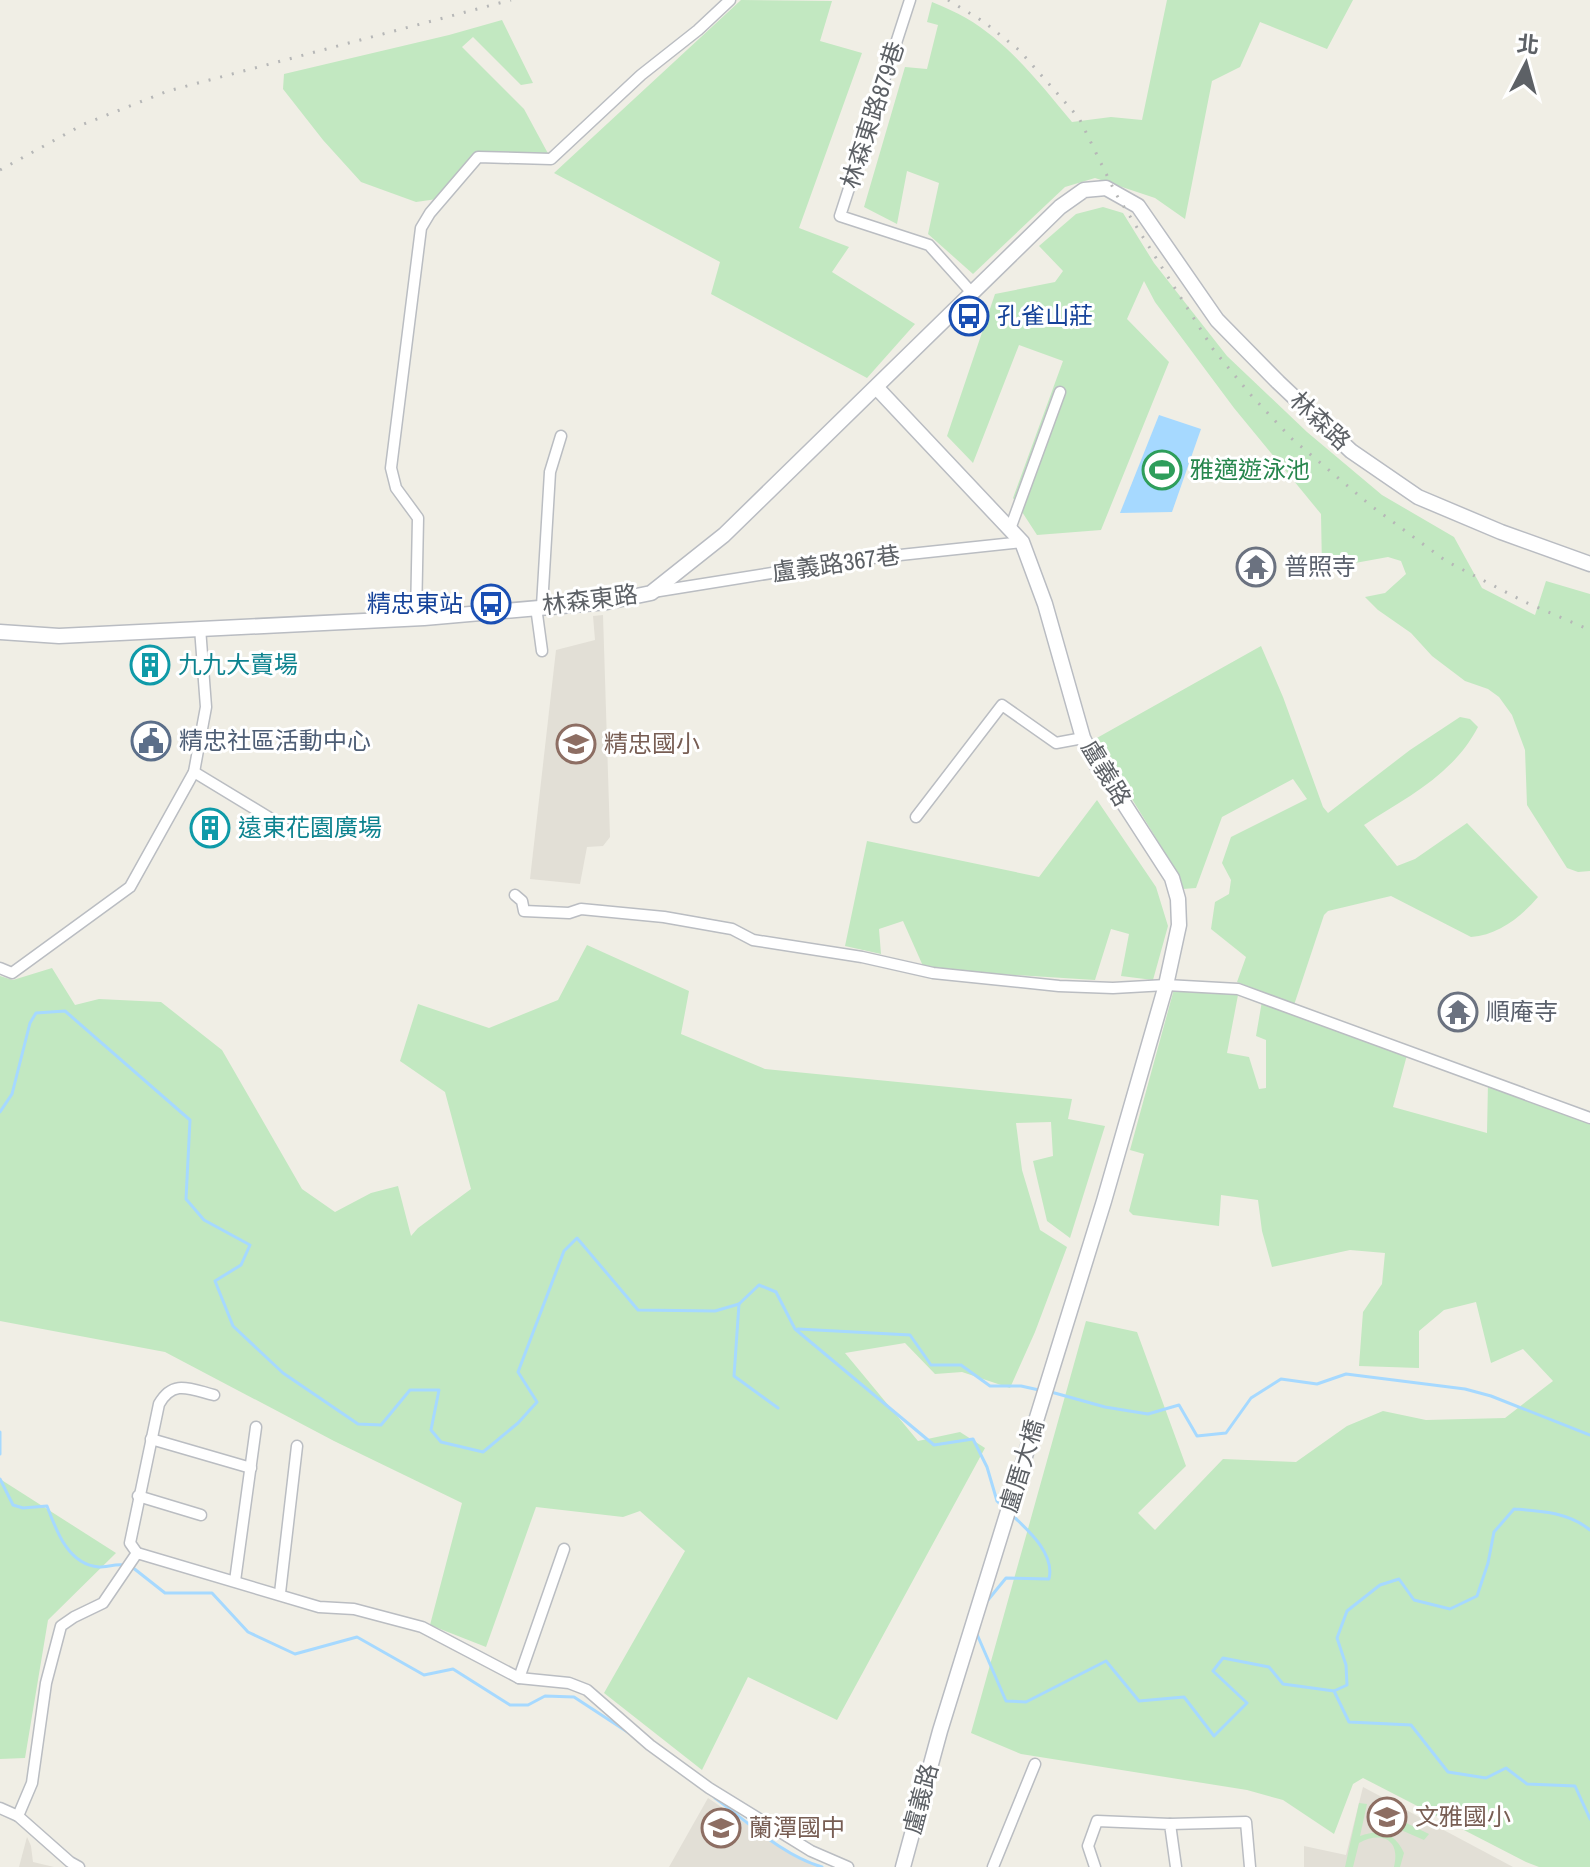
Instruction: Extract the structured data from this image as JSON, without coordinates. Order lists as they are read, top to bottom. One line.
{"streets":{"main road":["林森路","林森東路","盧義路","盧厝大橋"],"street":["林森東路879巷","盧義路367巷"]},"crossings":[["林森東路879巷","林森東路"],["林森路","林森東路"],["盧義路367巷","林森東路"],["盧義路367巷","盧義路"],["林森東路","盧義路"],["盧義路","盧厝大橋"]],"places":{"bus stop":["孔雀山莊","精忠東站"],"sports":["雅適遊泳池"],"temple":["普照寺","順庵寺"],"building":["九九大賣場","遠東花園廣場"],"public building":["精忠社區活動中心"],"school or university":["精忠國小","文雅國小","蘭潭國中"]},"north":"top"}
